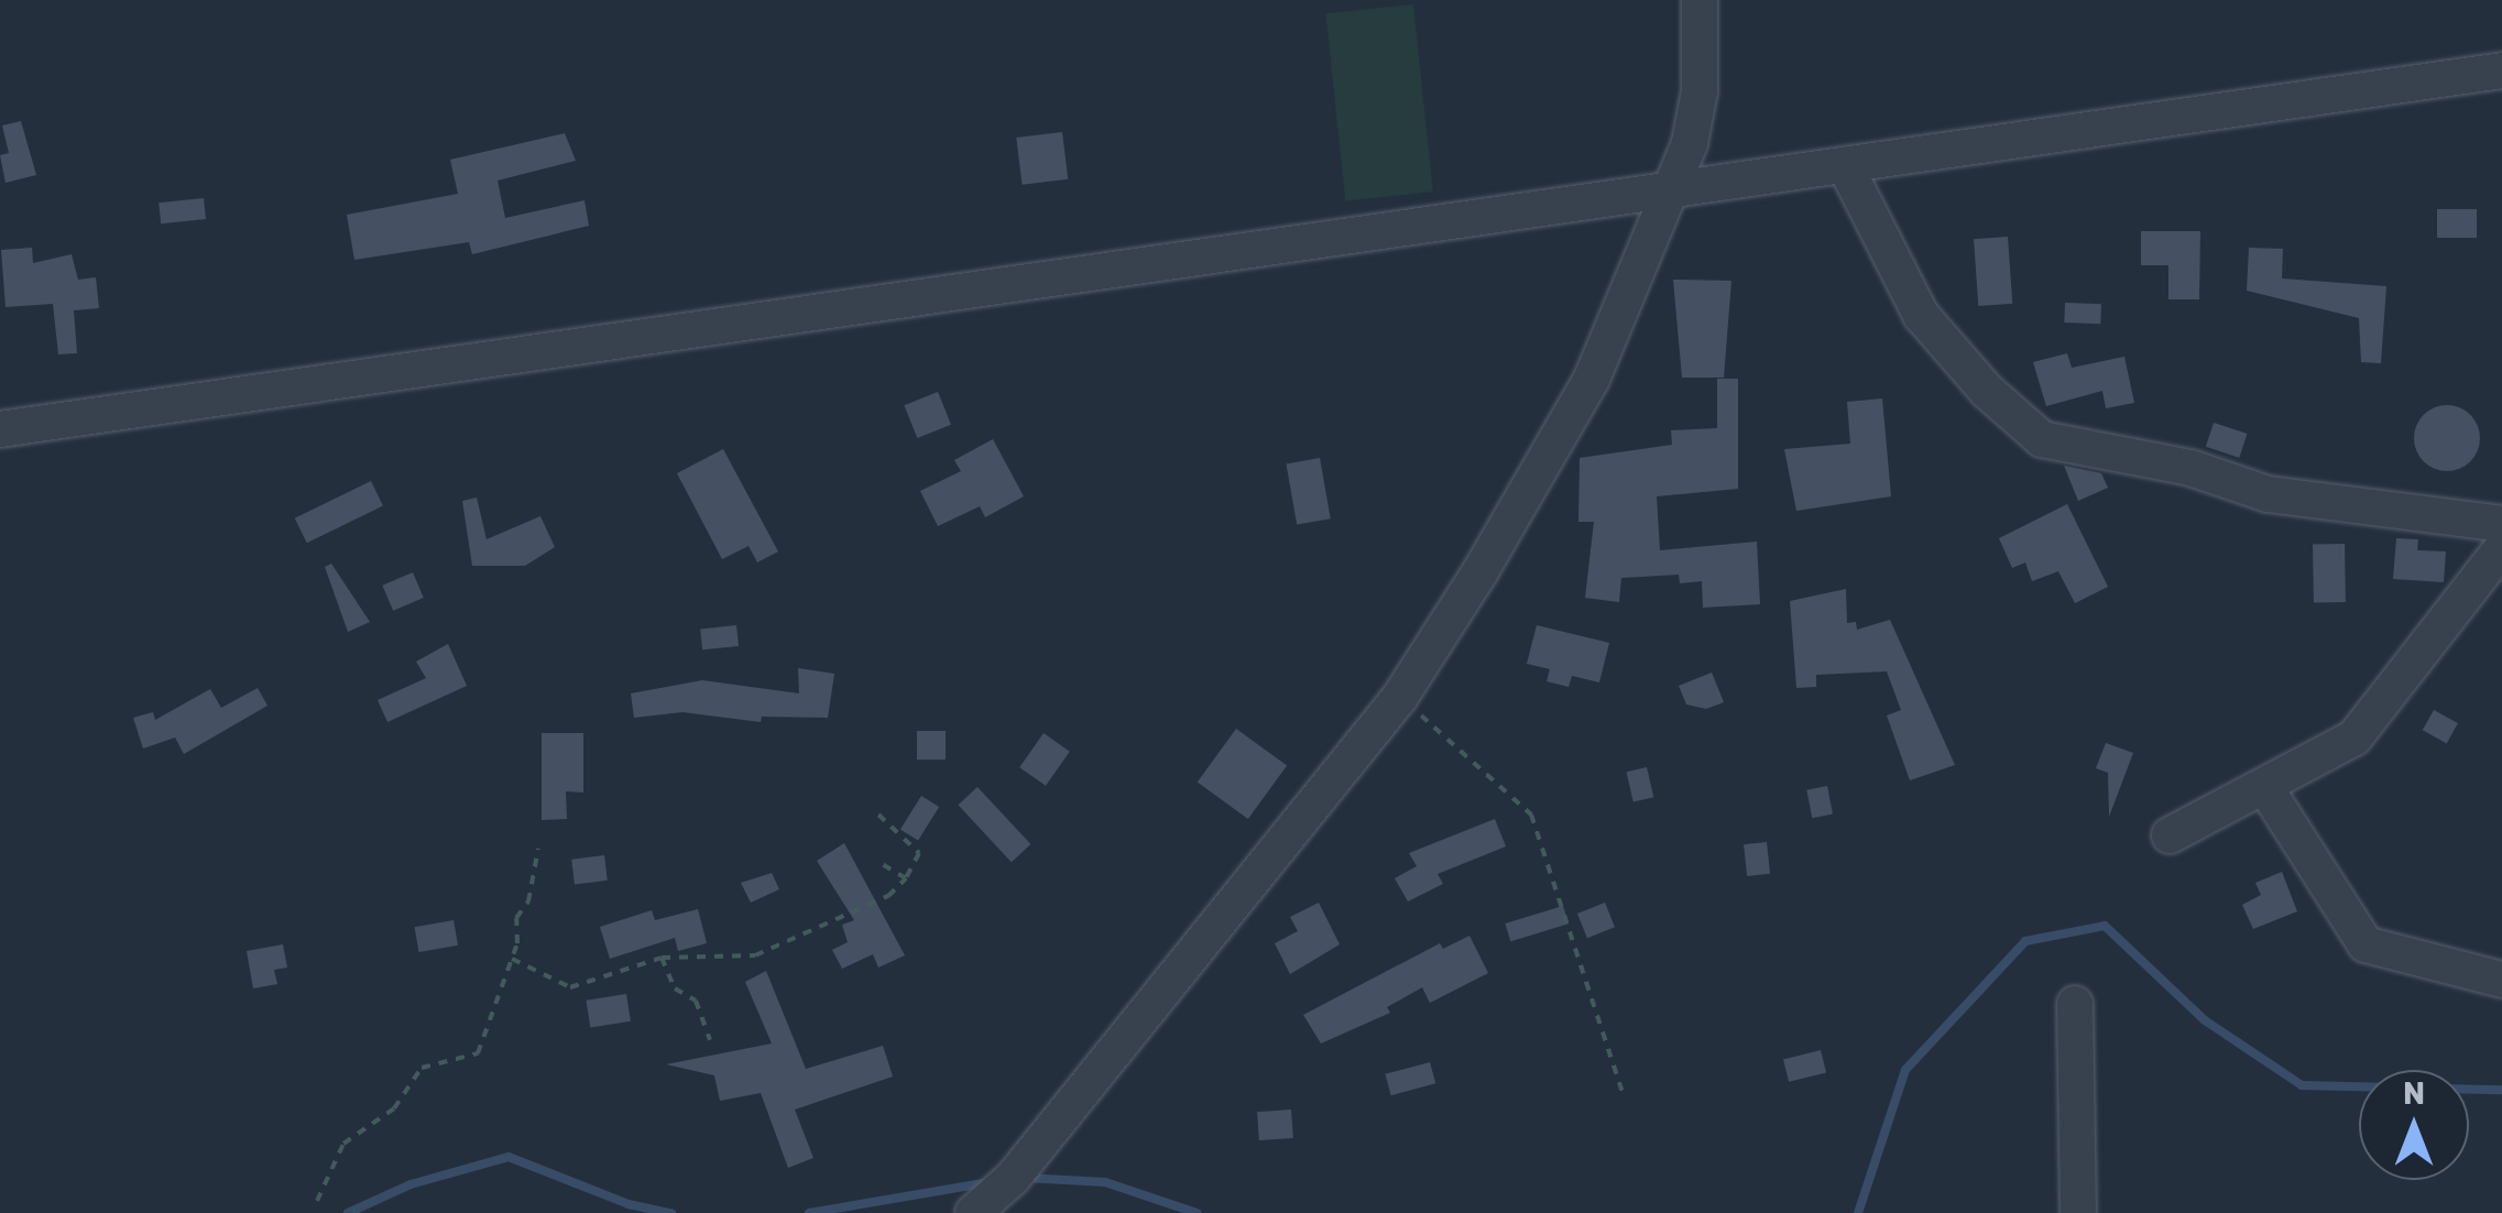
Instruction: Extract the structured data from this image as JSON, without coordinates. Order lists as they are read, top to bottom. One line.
{"north":"top"}
